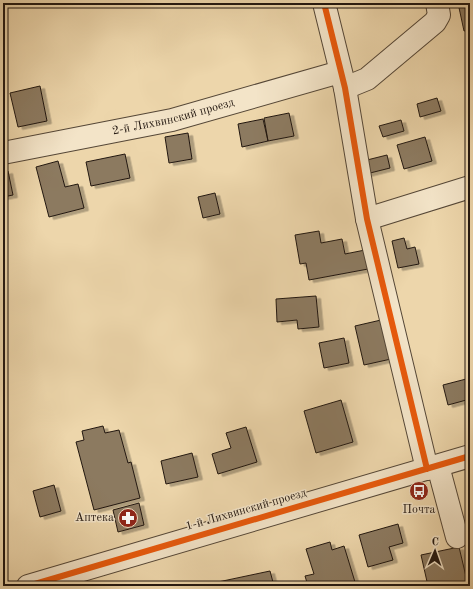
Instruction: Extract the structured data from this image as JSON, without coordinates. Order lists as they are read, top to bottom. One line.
{"streets":{"street":["2-й Лихвинский проезд","1-й Лихвинский проезд"]},"places":{"bus stop":["Почта"],"pharmacy":["Аптека"]},"north":"top"}
